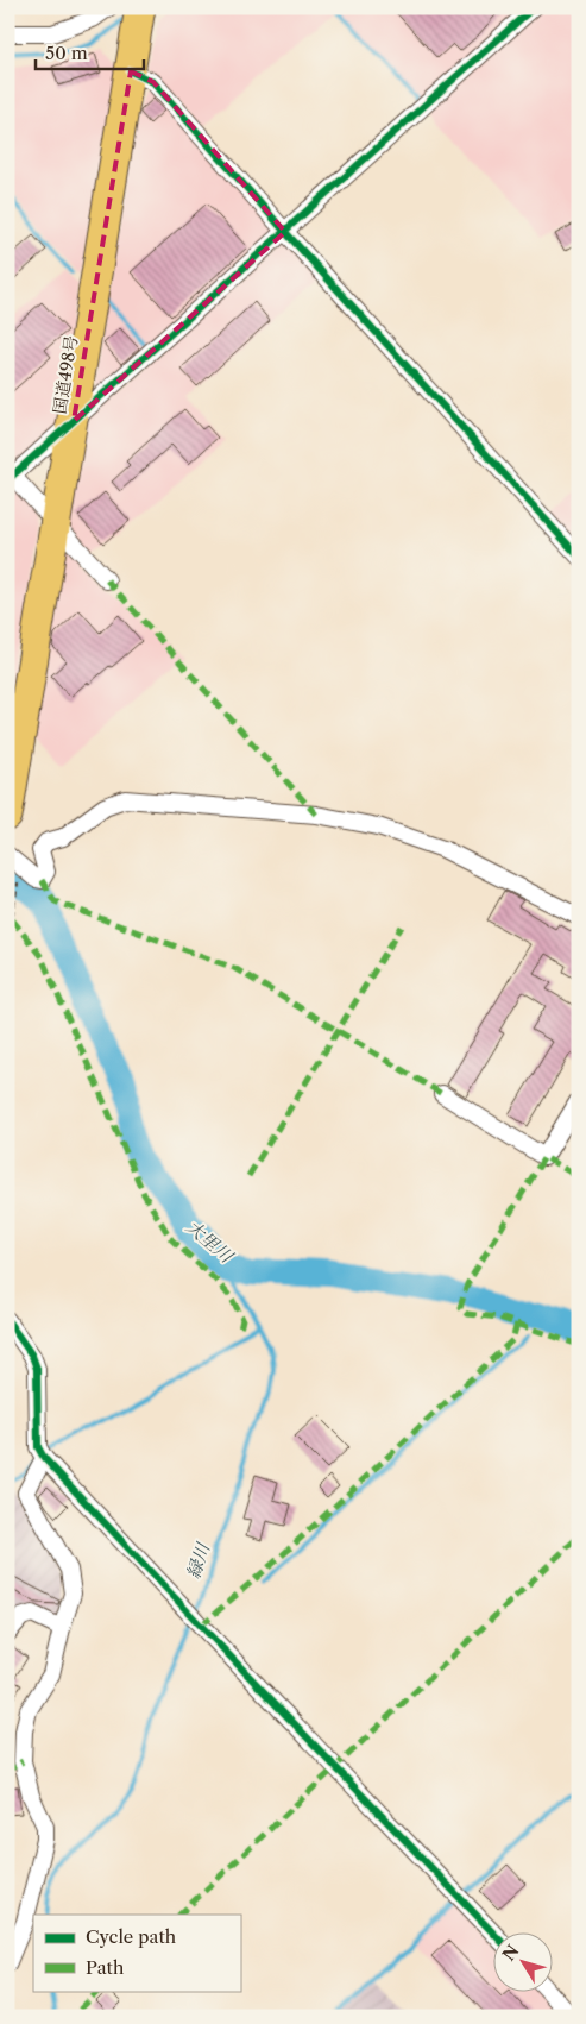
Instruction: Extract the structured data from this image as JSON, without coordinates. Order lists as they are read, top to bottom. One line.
{"streets":{"highway":["国道498号"]},"water":["大里川","緑川"],"legend":["Cycle path","Path"],"scale_bar":"50 m","north":"top left"}
